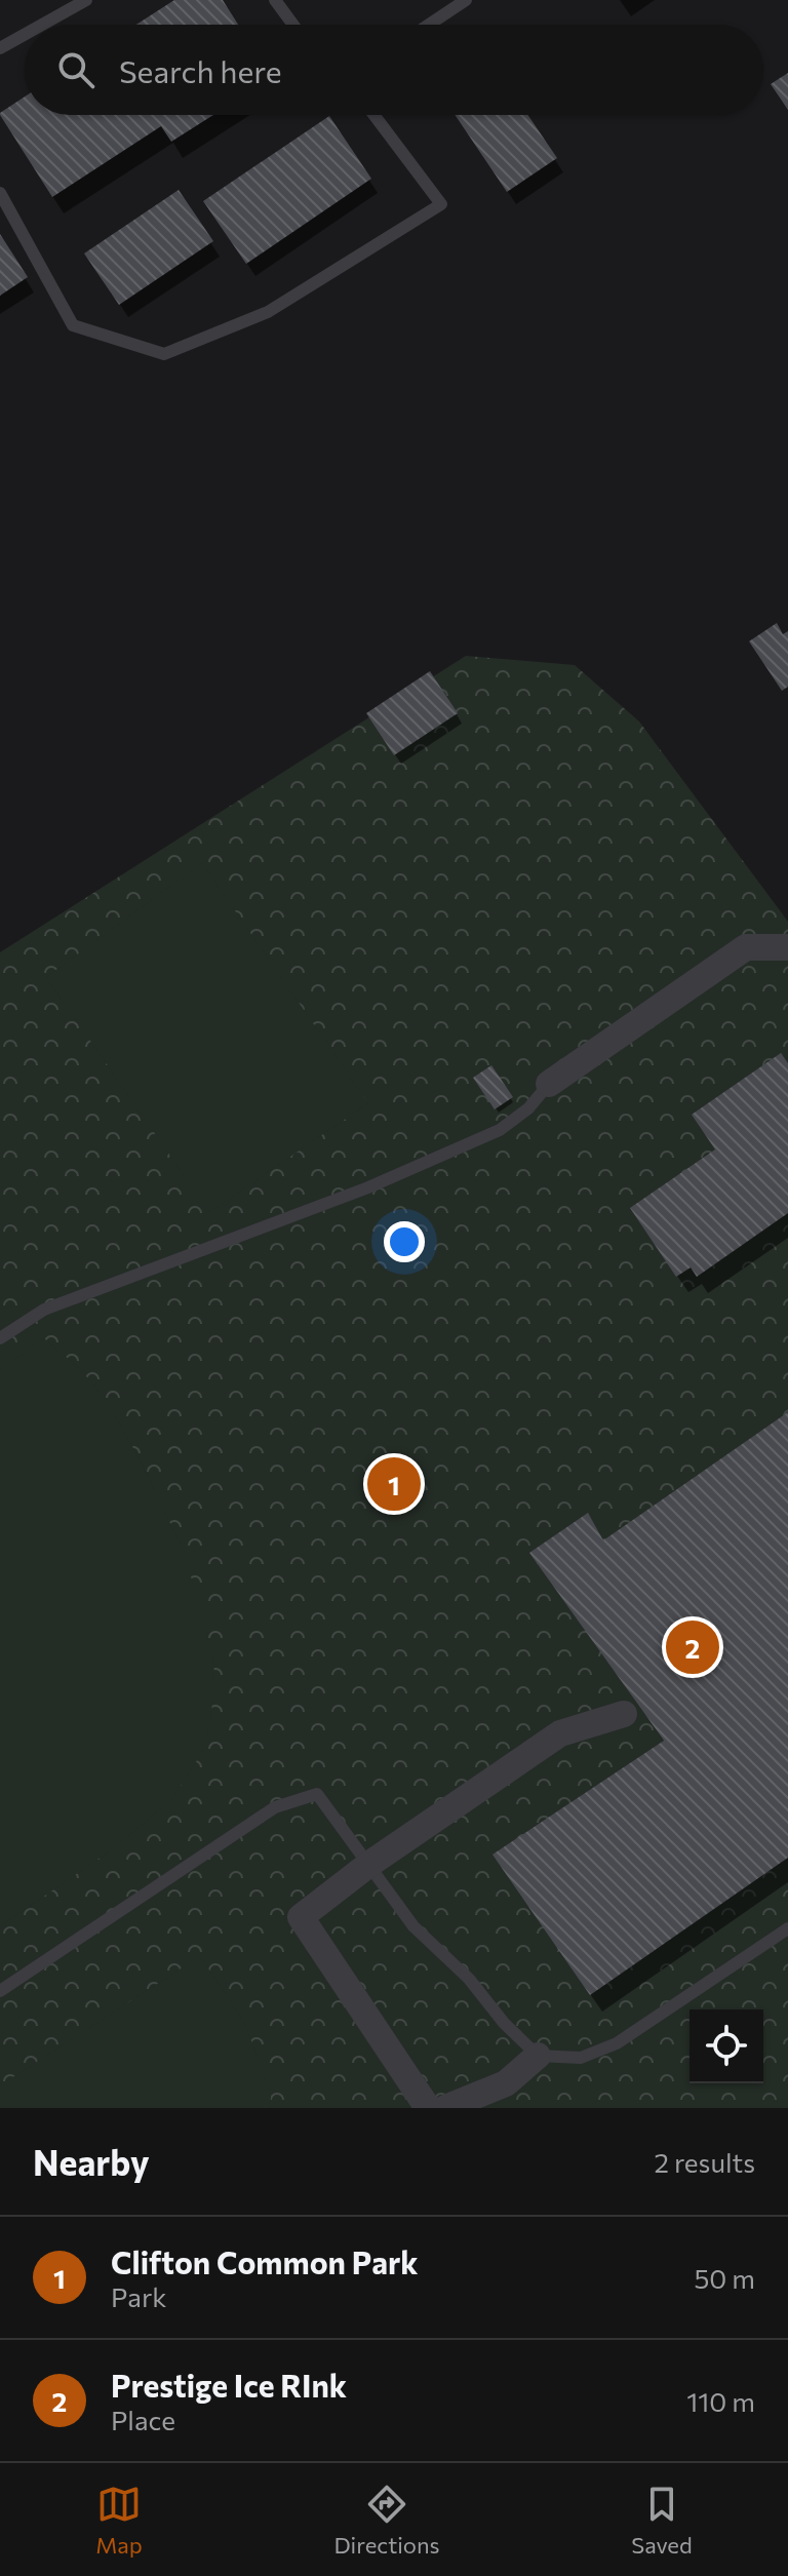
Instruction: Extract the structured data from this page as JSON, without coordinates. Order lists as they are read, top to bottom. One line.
{"page":{"search":"Search here","pins":["1","2"],"heading":["Nearby","2 results"],"list":[{"mark":"1","name":"Clifton Common Park","note":"Park","value":"50 m"},{"mark":"2","name":"Prestige Ice RInk","note":"Place","value":"110 m"}],"nav":["Map","Directions","Saved"]}}
